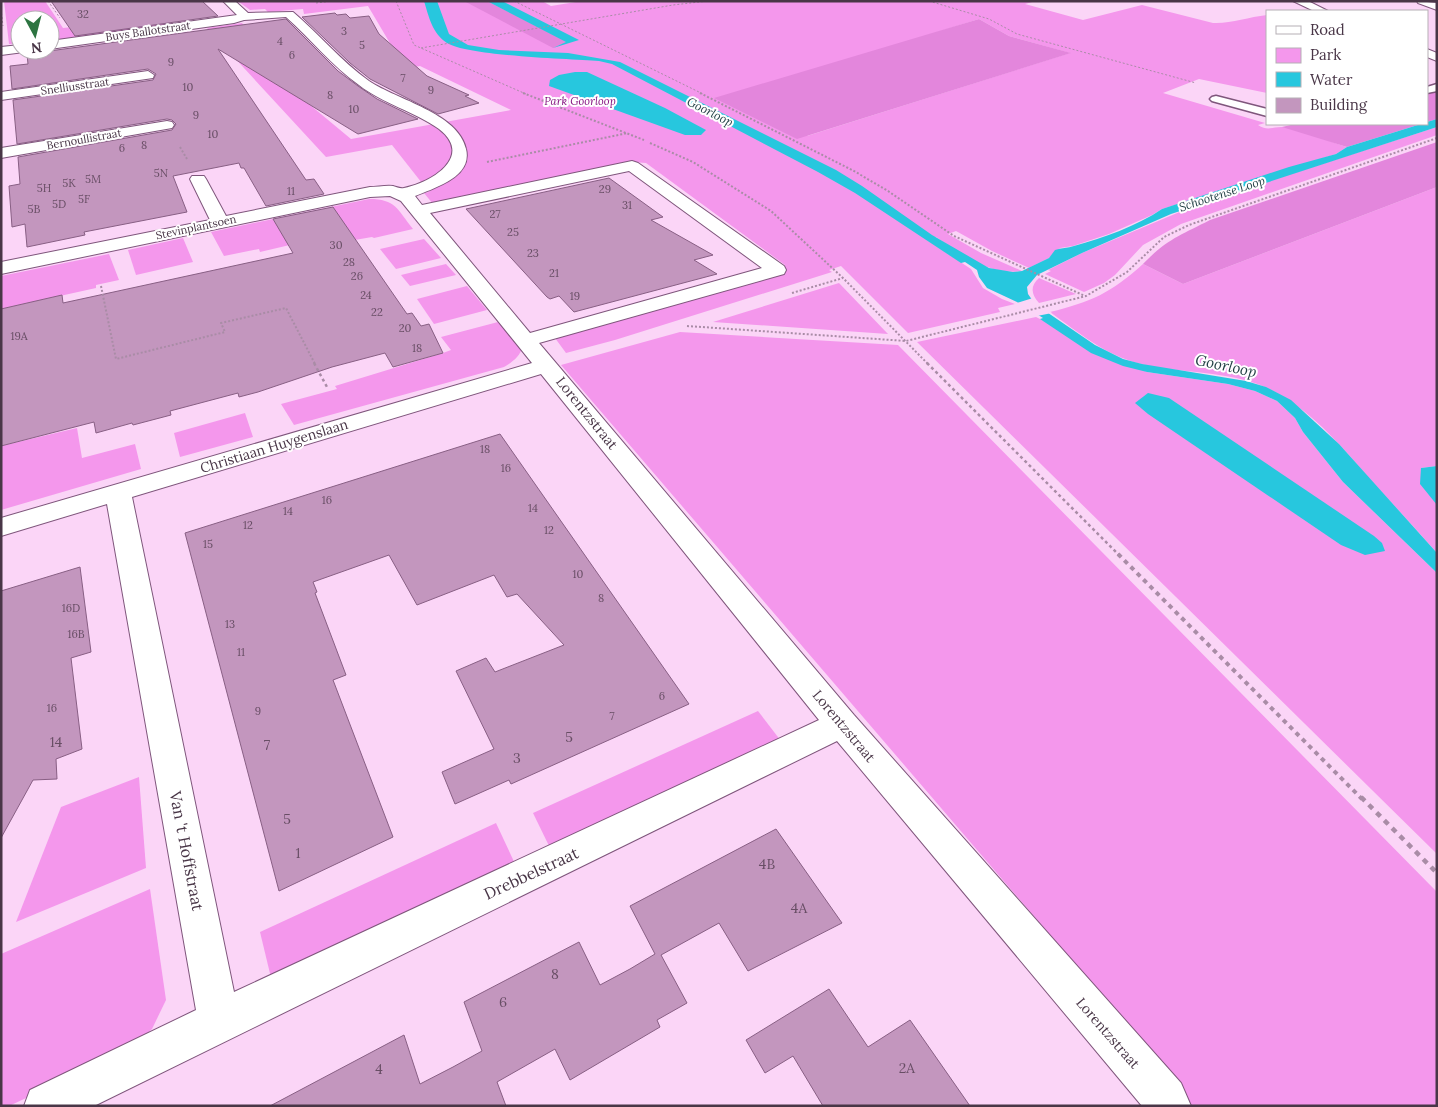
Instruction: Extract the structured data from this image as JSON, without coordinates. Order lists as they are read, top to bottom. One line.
{"streets":{"street":["Buys Ballotstraat","Snelliusstraat","Bernoullistraat","Stevinplantsoen","Lorentzstraat","Christiaan Huygenslaan","Van 't Hoffstraat","Drebbelstraat"]},"crossings":[["Stevinplantsoen","Lorentzstraat"],["Lorentzstraat","Christiaan Huygenslaan"],["Lorentzstraat","Drebbelstraat"],["Christiaan Huygenslaan","Van 't Hoffstraat"],["Van 't Hoffstraat","Drebbelstraat"]],"water":["Goorloop","Schootense Loop"],"parks":["Park Goorloop"],"house_numbers":["32","3","4","5","6","9","7","10","9","8","10","9","10","8","6","5N","5M","5K","5H","29","11","5F","5D","31","5B","27","25","30","23","28","21","26","24","19","22","20","19A","18","18","16","16","14","14","12","12","15","10","8","16D","13","16B","11","6","16","9","7","5","14","7","3","5","1","4B","4A","8","6","2A","4"],"legend":["Road","Park","Water","Building"],"north":"bottom"}
